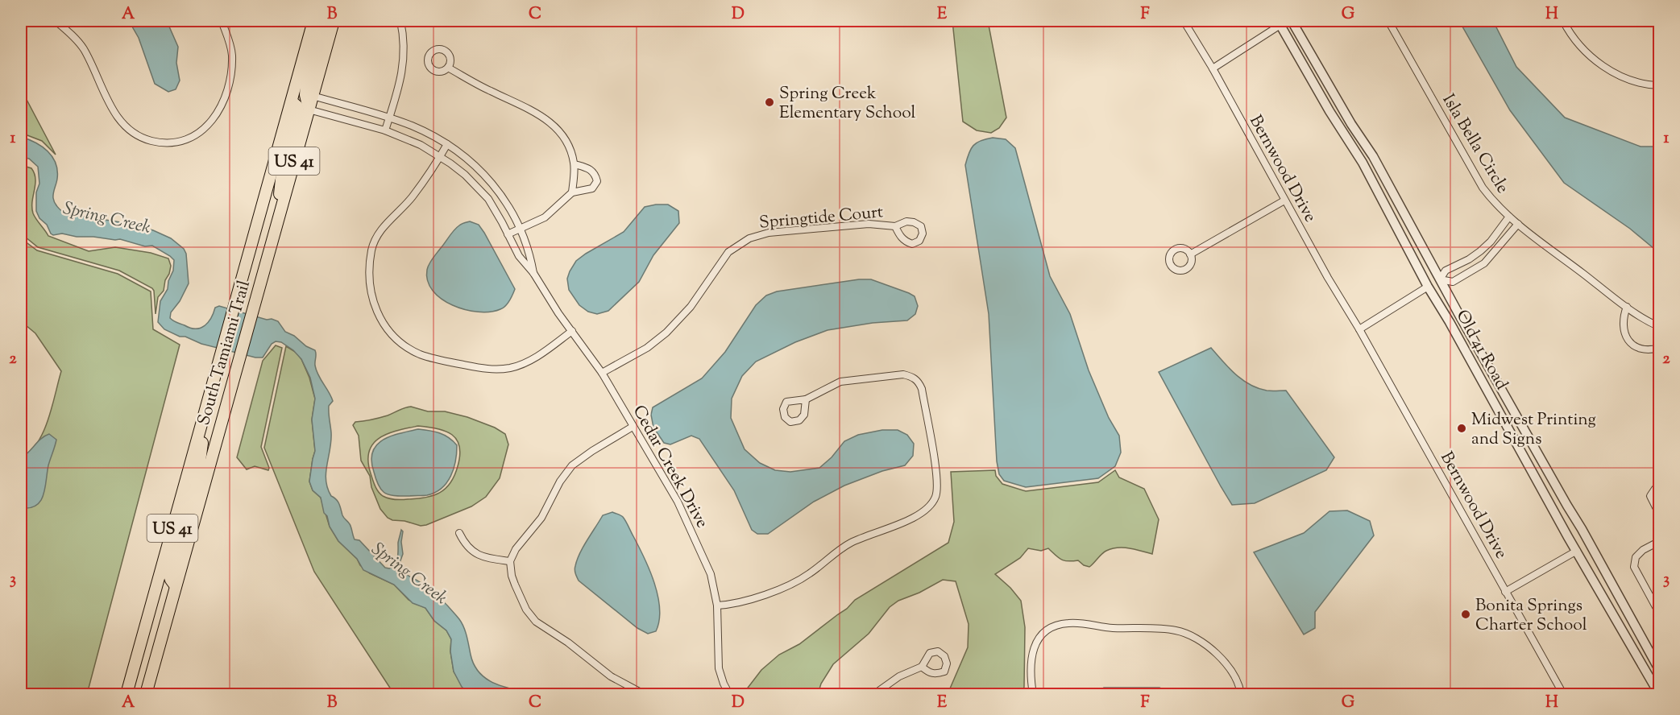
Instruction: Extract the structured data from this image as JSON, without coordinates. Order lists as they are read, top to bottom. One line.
{"streets":{"main road":["US 41","South Tamiami Trail"],"street":["Isla Bella Circle","Bernwood Drive","Springtide Court","Old 41 Road","Cedar Creek Drive"]},"crossings":[["Springtide Court","Cedar Creek Drive"],["South Tamiami Trail","Cedar Creek Drive"]],"water":["Spring Creek"],"places":["Spring Creek Elementary School","Midwest Printing and Signs","Bonita Springs Charter School"],"grid":{"columns":["A","B","C","D","E","F","G","H"],"rows":["1","2","3"]}}
